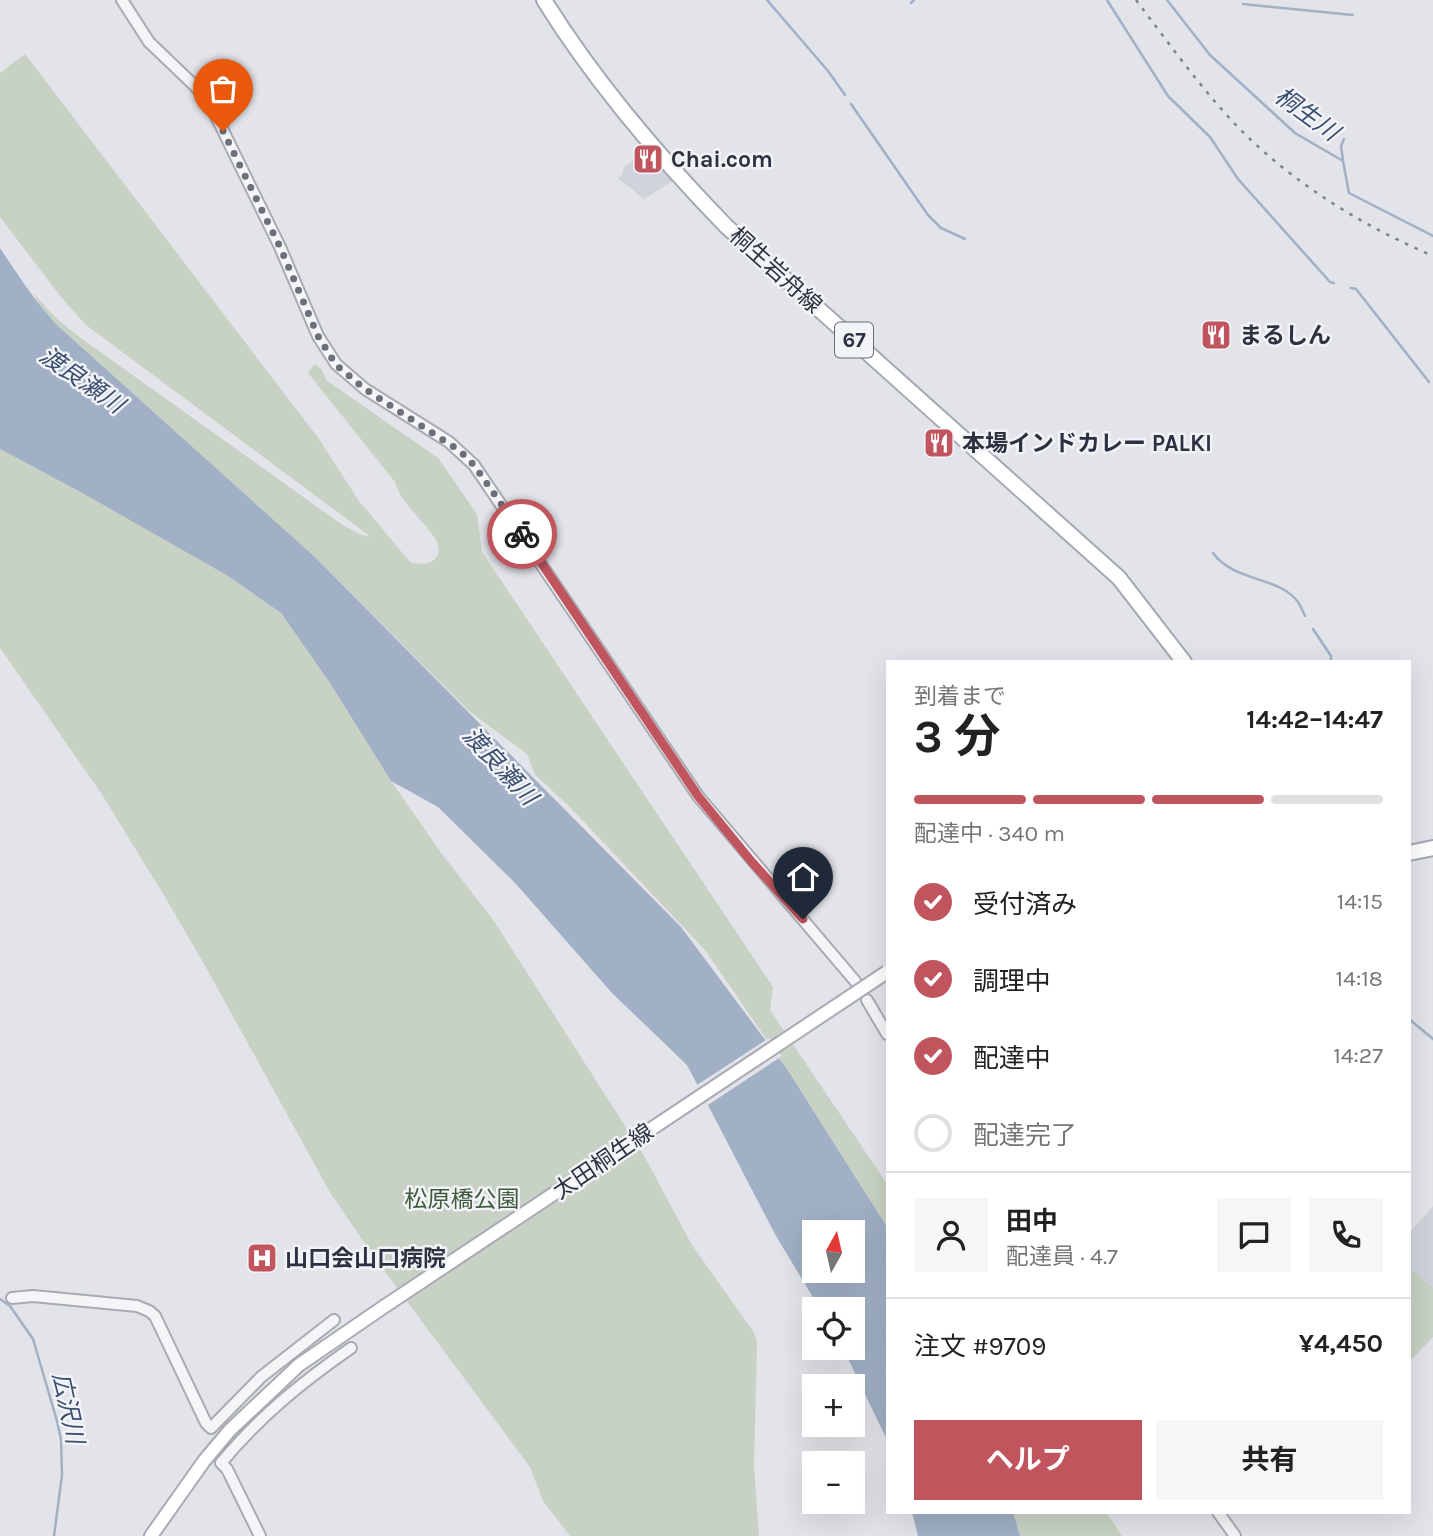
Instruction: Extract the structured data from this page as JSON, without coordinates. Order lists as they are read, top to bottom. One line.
{"streets":{"main road":["桐生岩舟線","67","太田桐生線"]},"water":["桐生川","渡良瀬川","広沢川"],"parks":["松原橋公園"],"places":{"restaurant":["Chai.com","まるしん","本場インドカレー PALKI"],"hospital":["山口会山口病院"]},"north":"top","page":{"heading":["3 分","到着まで","14:42–14:47"],"panel":["田中","配達員 · 4.7","注文 #9709","¥4,450"],"bar":"配達中 · 340 m","list":[["受付済み","14:15"],["調理中","14:18"],["配達中","14:27"],"配達完了"],"map_buttons":["+","−"],"buttons":["ヘルプ","共有"]}}
